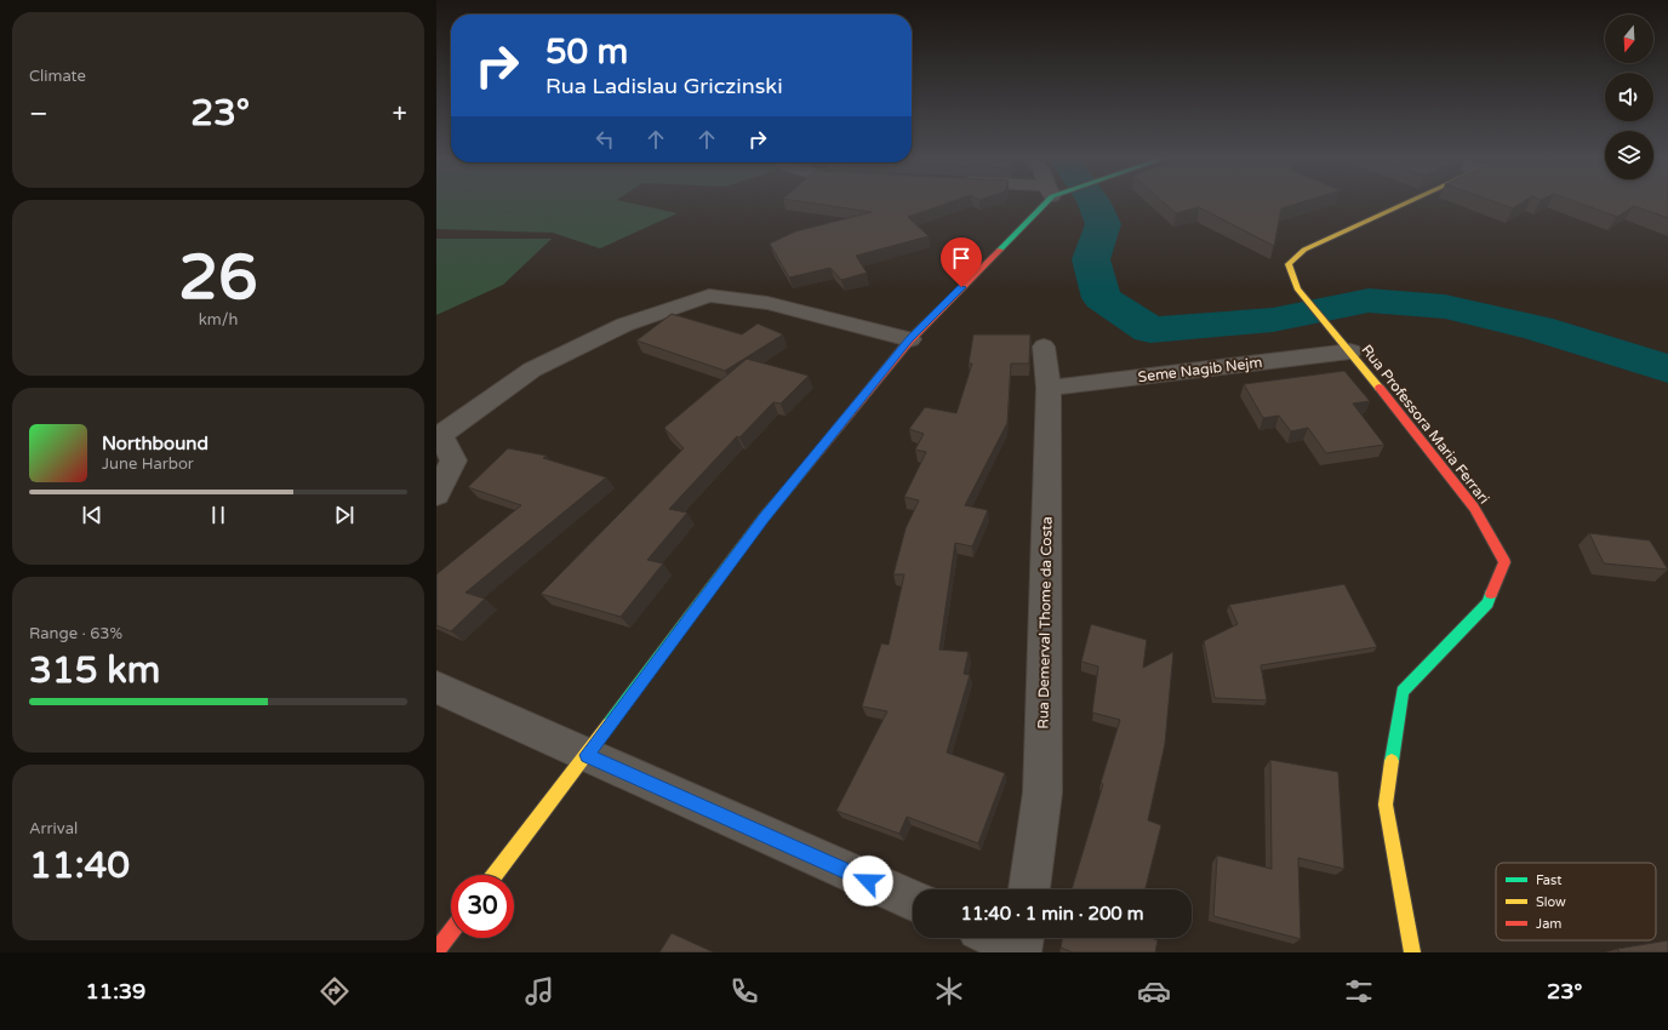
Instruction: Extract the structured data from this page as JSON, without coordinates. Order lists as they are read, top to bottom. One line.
{"streets":{"street":["Seme Nagib Nejm","Rua Professora Maria Ferrari","Rua Demerval Thome da Costa"]},"crossings":[["Seme Nagib Nejm","Rua Professora Maria Ferrari"],["Seme Nagib Nejm","Rua Demerval Thome da Costa"]],"legend":["Fast","Slow","Jam"],"north":"bottom","page":{"tile":["Climate",["26","km/h"],["Range · 63%","315 km"],["Arrival","11:40"]],"turn":["50 m","Rua Ladislau Griczinski"],"heat":["−","23°","+"],"song":["Northbound","June Harbor"],"limit":"30","trip":"11:40 · 1 min · 200 m","tabs":["11:39","23°"]}}
